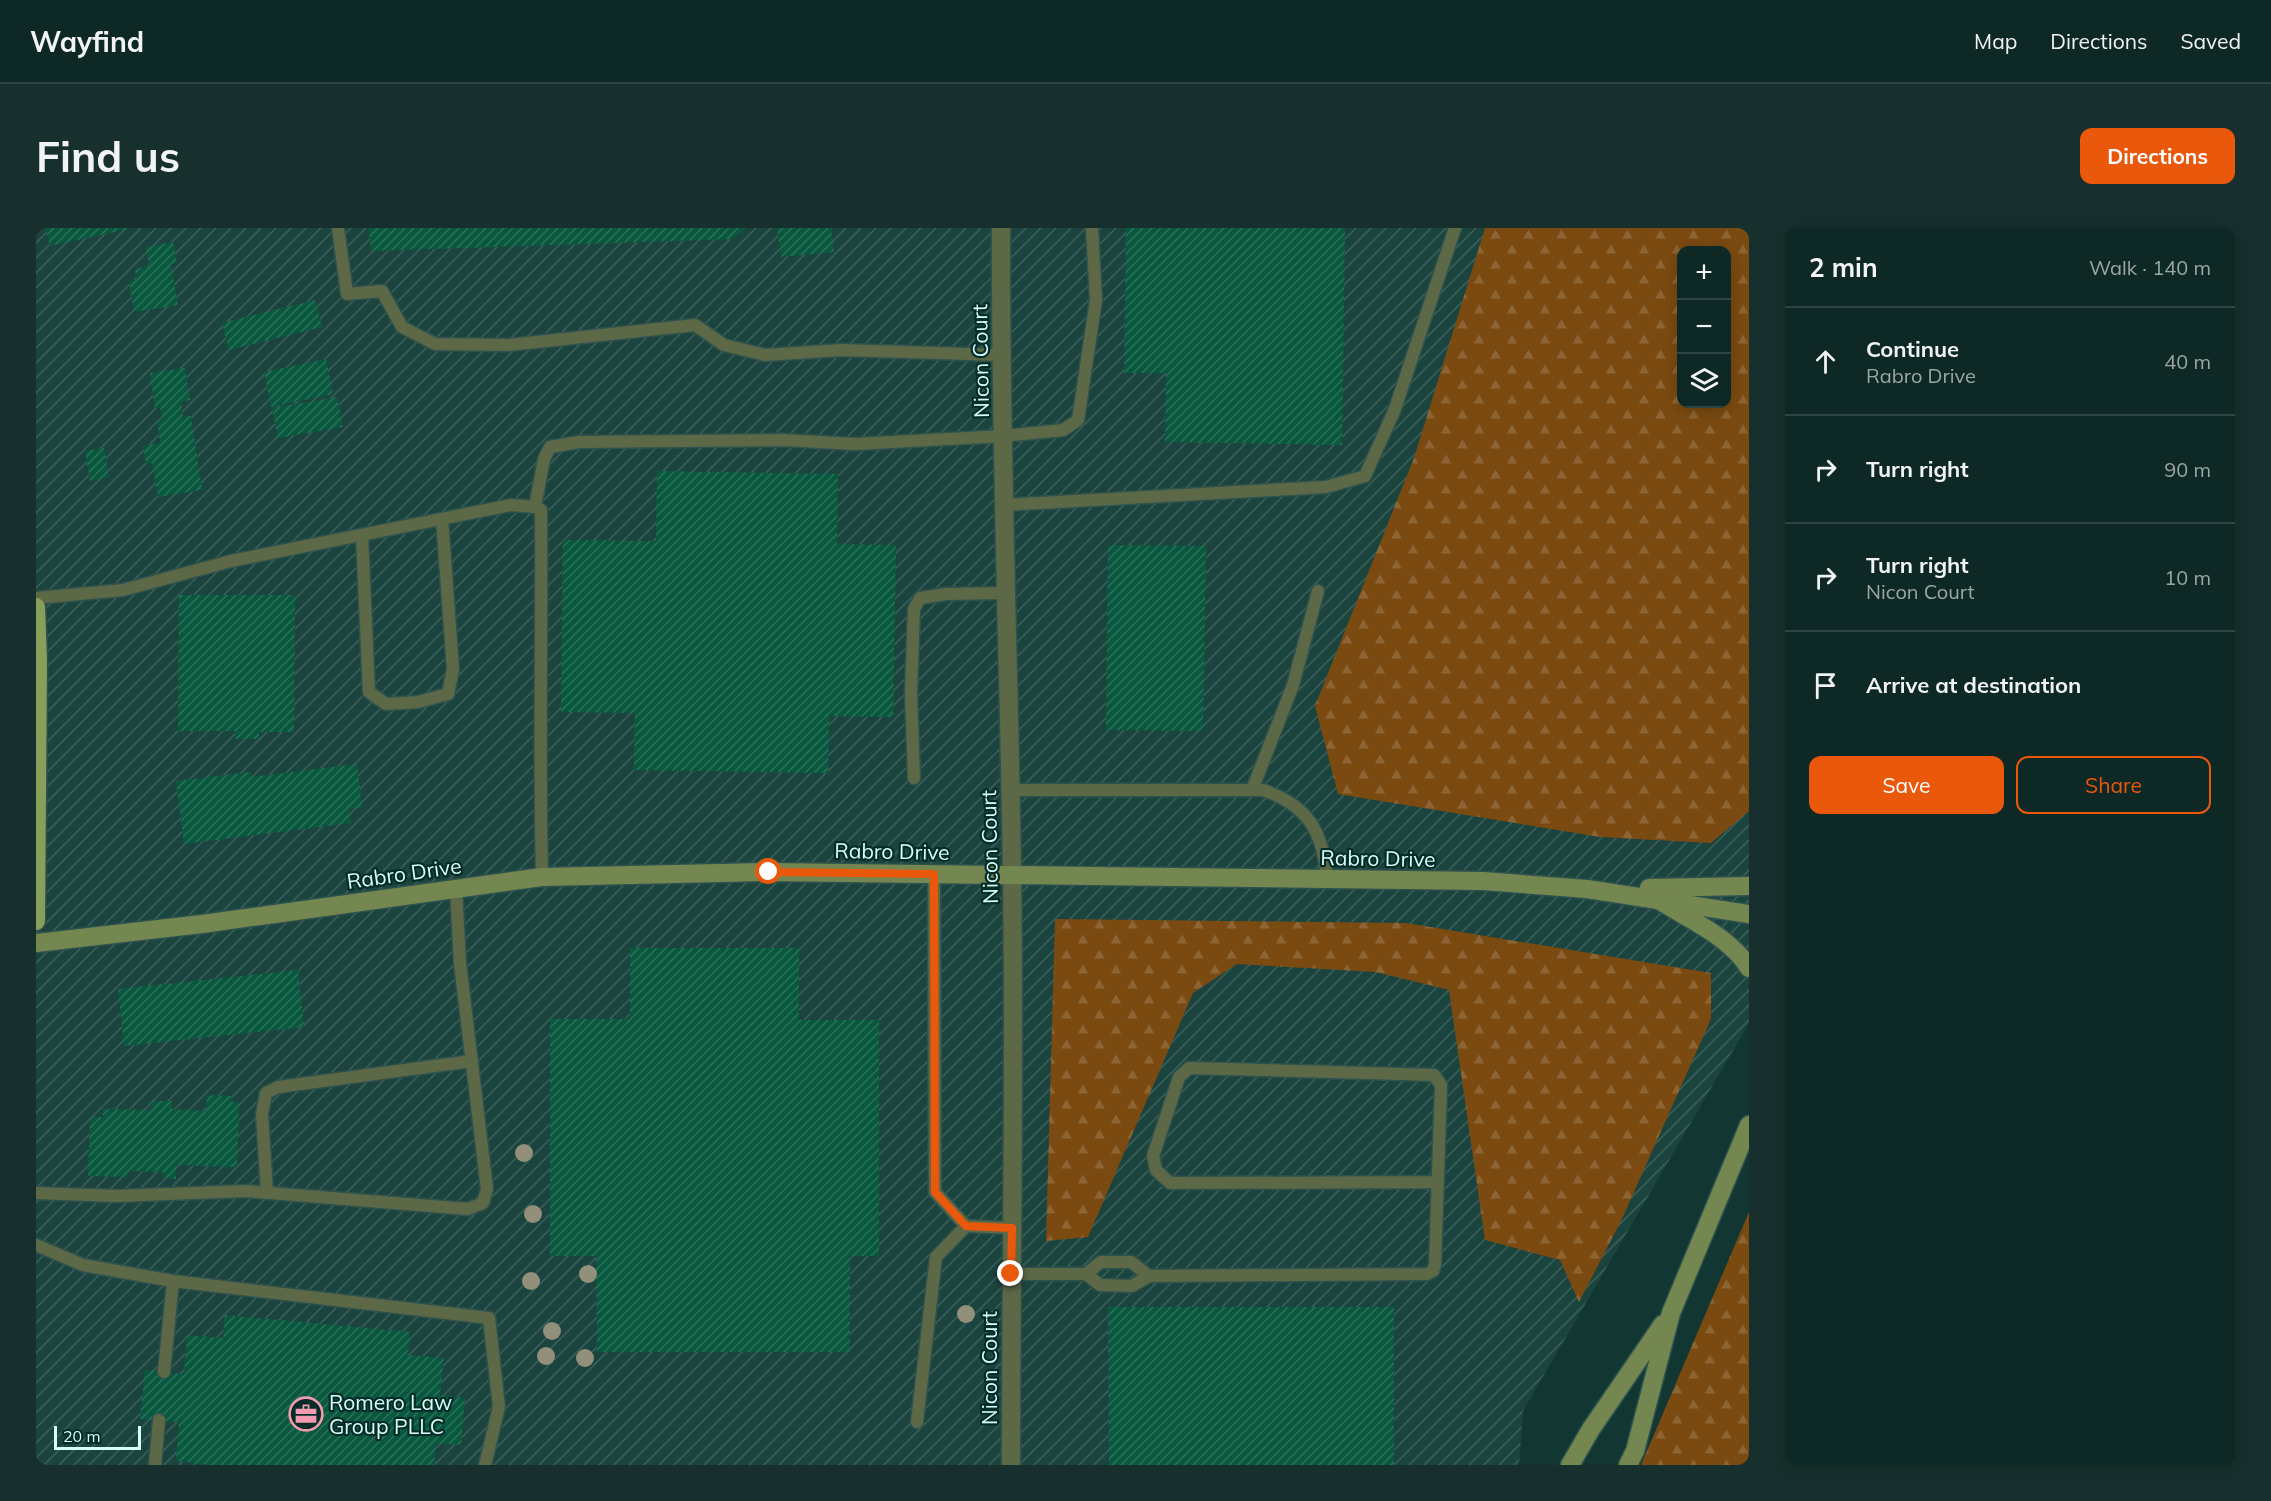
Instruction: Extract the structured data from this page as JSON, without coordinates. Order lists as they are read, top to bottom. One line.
{"streets":{"main road":["Rabro Drive"],"street":["Nicon Court"]},"crossings":[["Nicon Court","Rabro Drive"]],"places":{"office":["Romero Law Group PLLC"]},"scale_bar":"20 m","page":{"header":"Wayfind","nav":["Map","Directions","Saved"],"buttons":["Directions",["Save","Share"]],"title":"Find us","heading":["2 min","Walk · 140 m"],"map_buttons":["+","−"],"list":[["Continue","Rabro Drive","40 m"],["Turn right","90 m"],["Turn right","Nicon Court","10 m"],"Arrive at destination"],"scale":"20 m"}}
